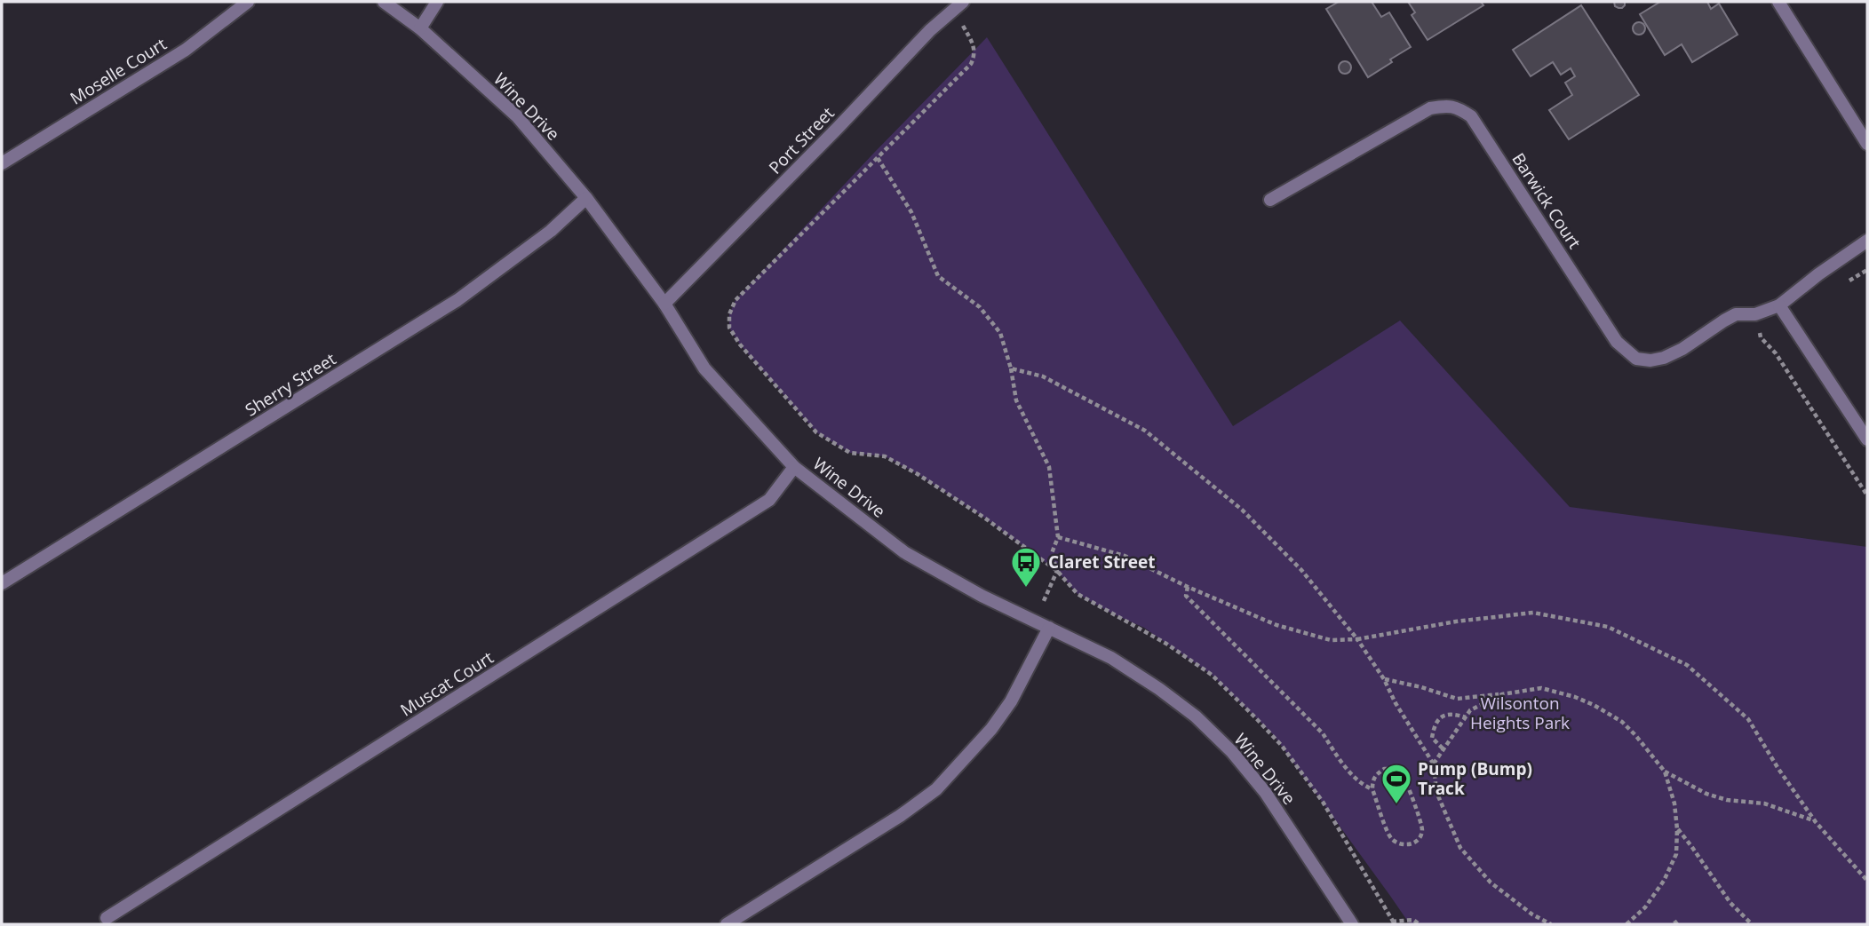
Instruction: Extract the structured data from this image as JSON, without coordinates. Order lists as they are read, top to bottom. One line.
{"streets":{"street":["Moselle Court","Wine Drive","Port Street","Barwick Court","Sherry Street","Muscat Court"]},"crossings":[["Wine Drive","Port Street"],["Wine Drive","Sherry Street"],["Wine Drive","Muscat Court"]],"parks":["Wilsonton Heights Park"],"places":{"bus stop":["Claret Street"],"sports":["Pump (Bump) Track"]}}
